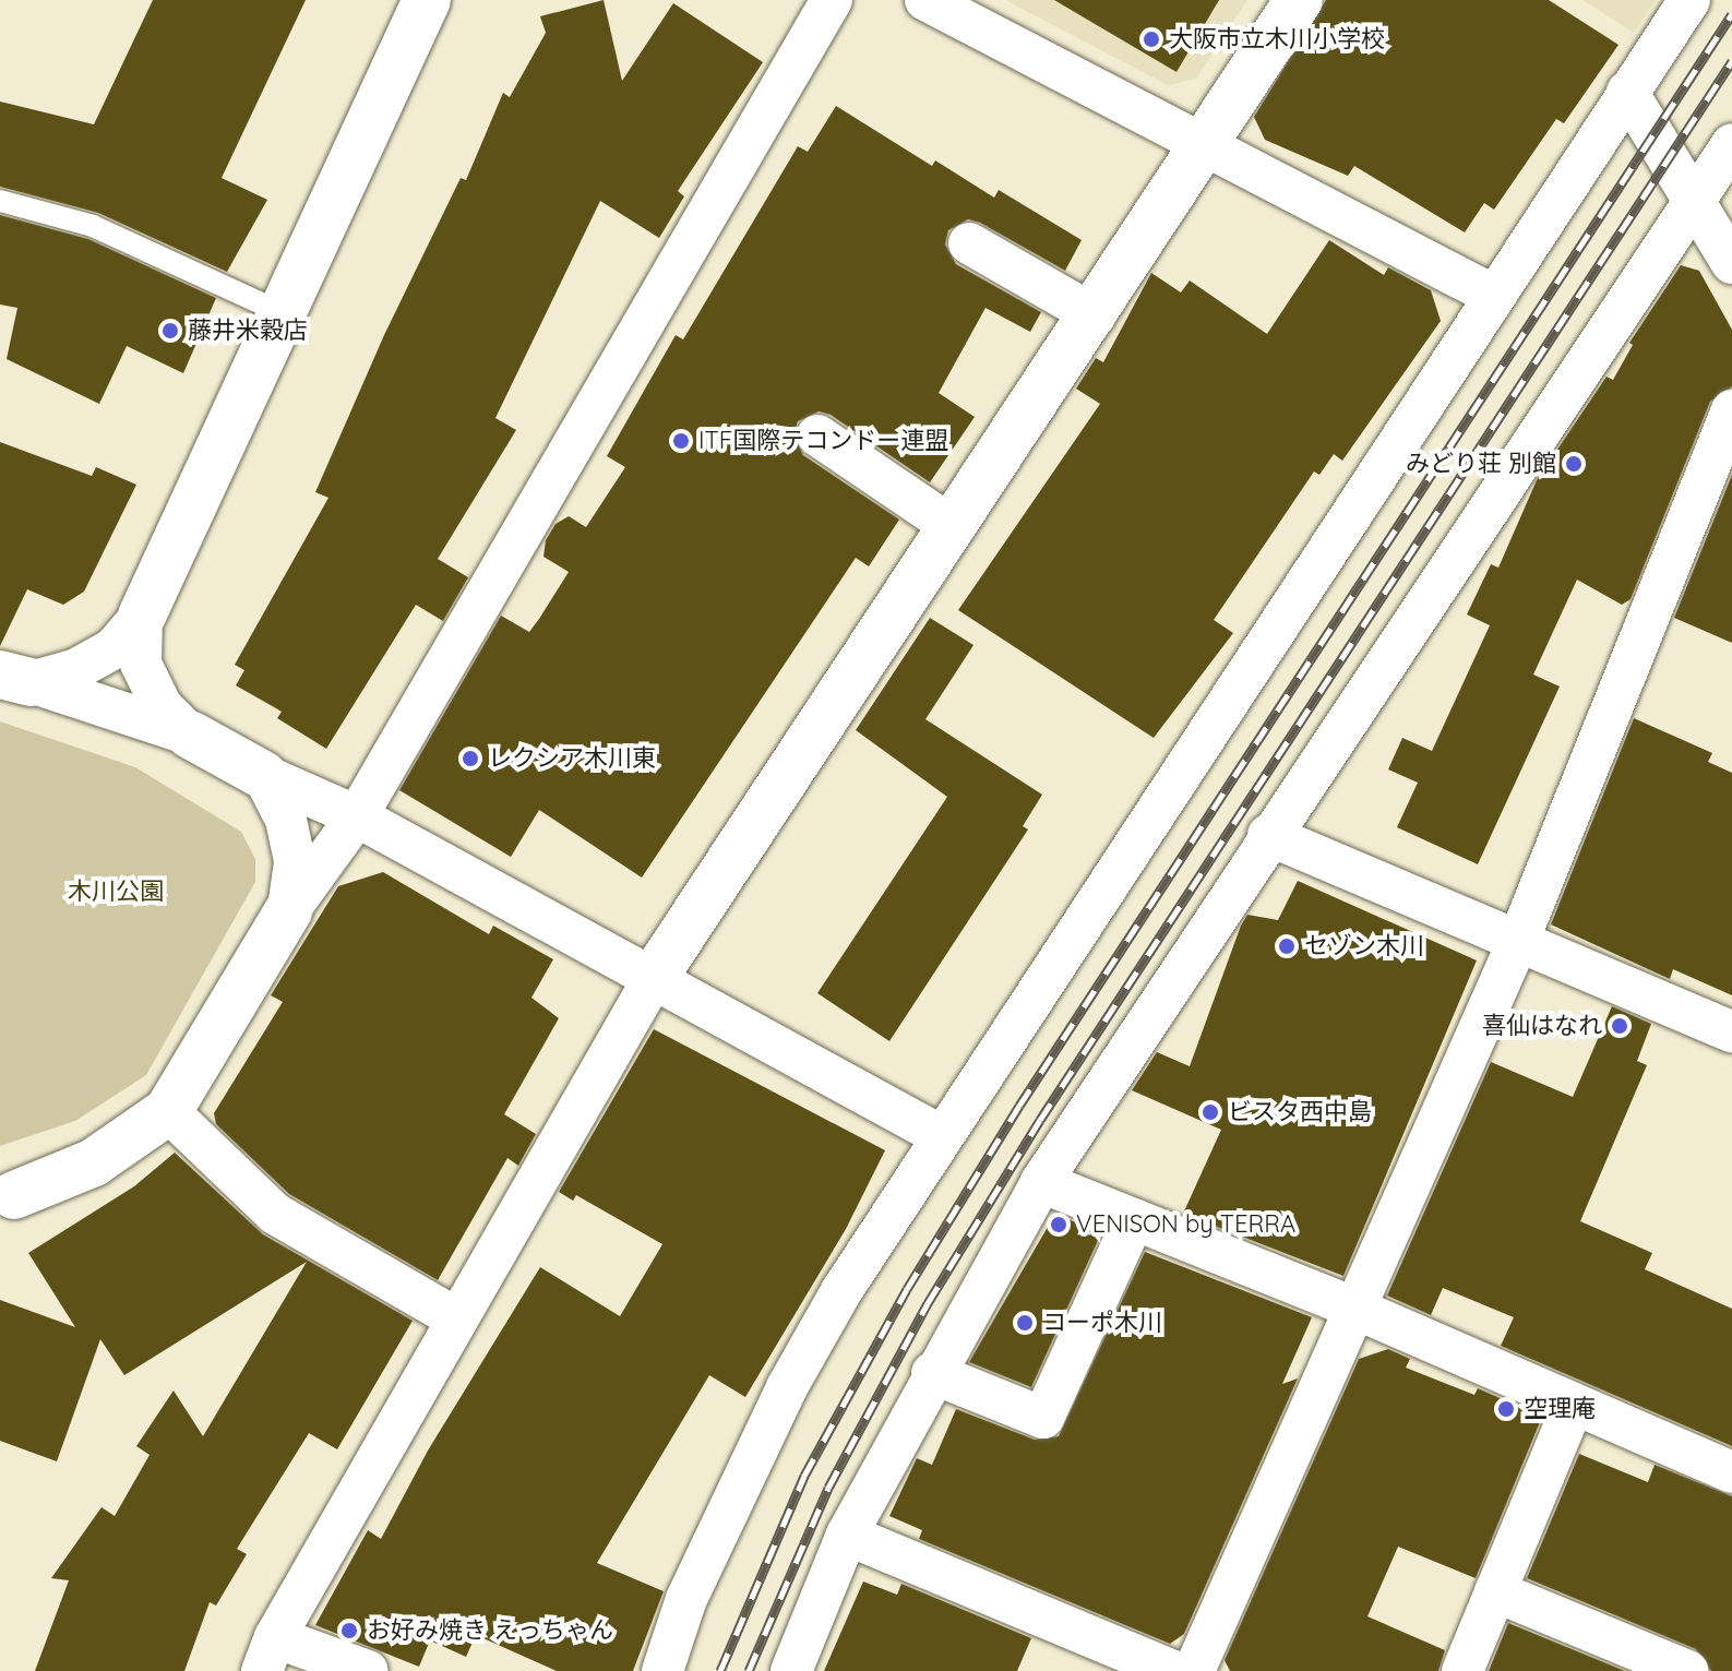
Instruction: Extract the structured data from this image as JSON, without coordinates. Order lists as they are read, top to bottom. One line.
{"parks":["木川公園"],"places":["大阪市立木川小学校","藤井米穀店","ITF国際テコンドー連盟","みどり荘 別館","レクシア木川東","セゾン木川","喜仙はなれ","ビスタ西中島","VENISON by TERRA","コーポ木川","空理庵","お好み焼き えっちゃん"]}
